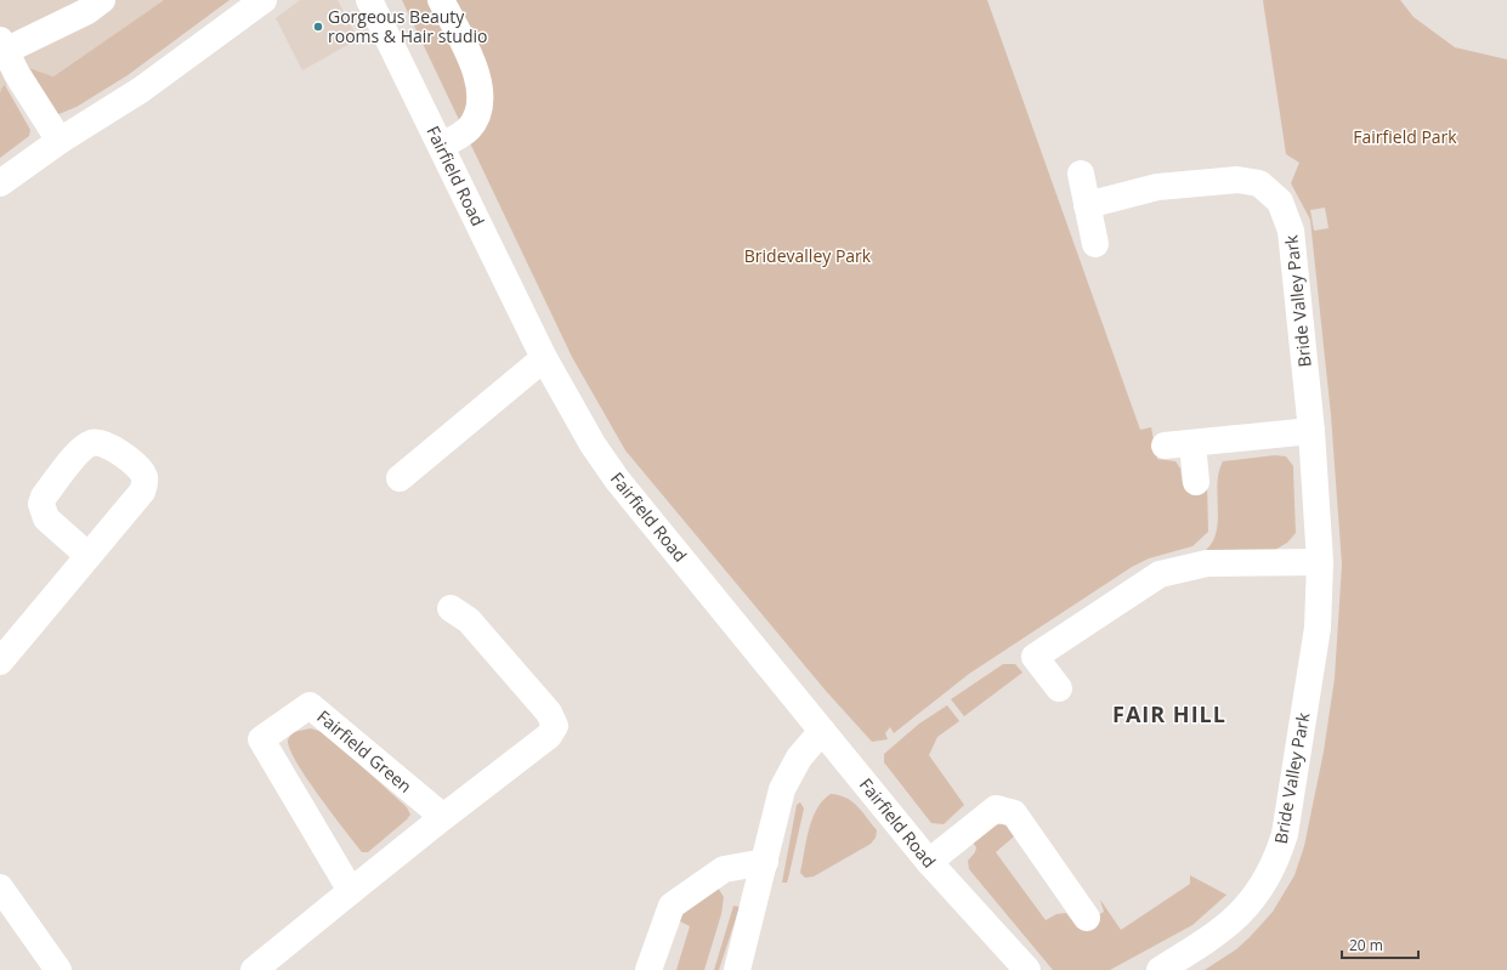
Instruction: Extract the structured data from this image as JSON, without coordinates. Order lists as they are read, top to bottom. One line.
{"streets":{"street":["Fairfield Road","Bride Valley Park","Fairfield Green"]},"districts":["FAIR HILL"],"parks":["Fairfield Park","Bridevalley Park"],"places":["Gorgeous Beauty rooms & Hair studio"],"scale_bar":"20 m"}
